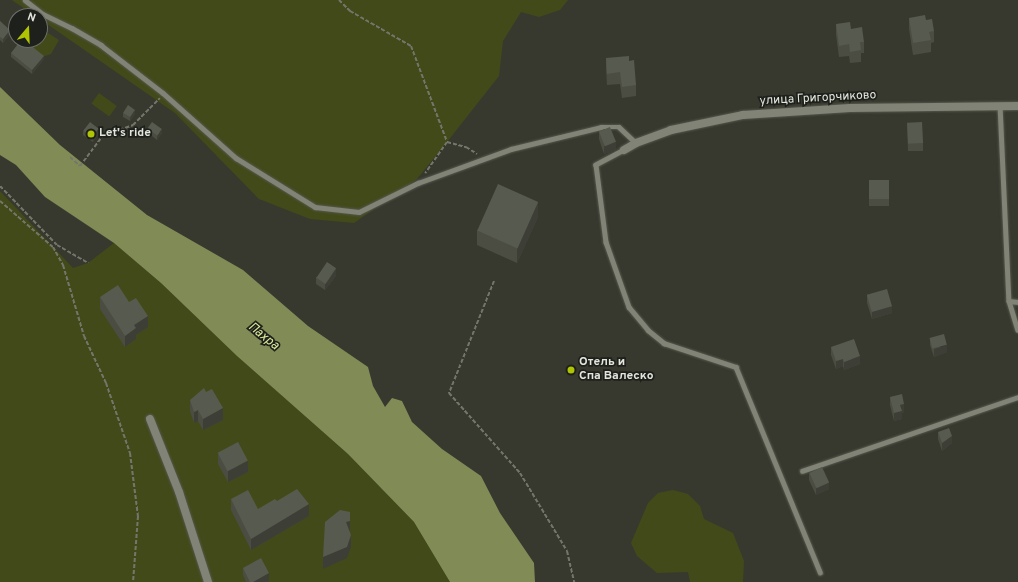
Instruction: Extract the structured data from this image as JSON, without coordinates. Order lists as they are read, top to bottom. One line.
{"streets":{"street":["улица Григорчиково"]},"water":["Пахра"],"places":["Let's ride","Отель и Спа Валеско"],"north":"top"}
